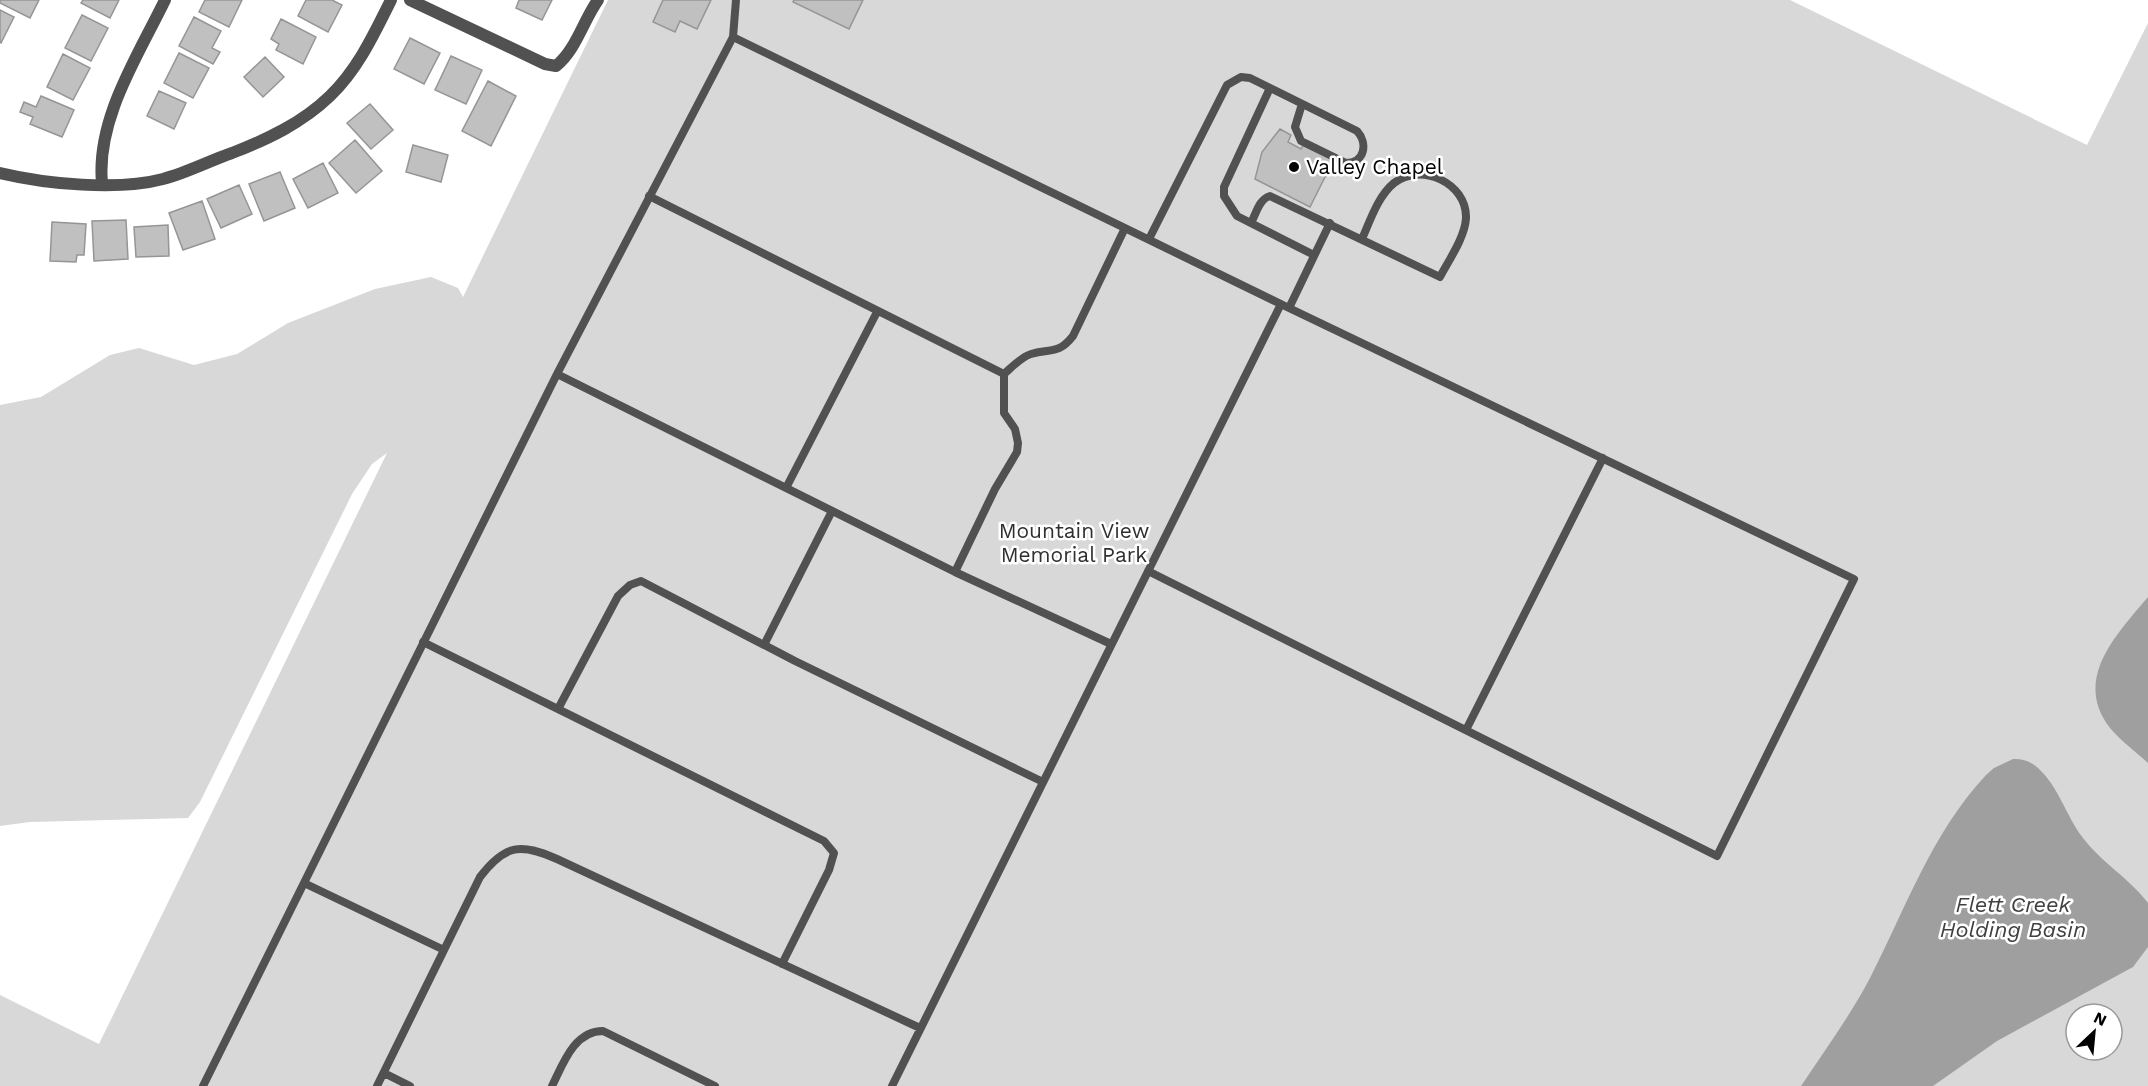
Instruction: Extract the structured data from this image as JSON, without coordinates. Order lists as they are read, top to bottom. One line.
{"water":["Flett Creek Holding Basin"],"parks":["Mountain View Memorial Park"],"places":["Valley Chapel"],"north":"top right"}
